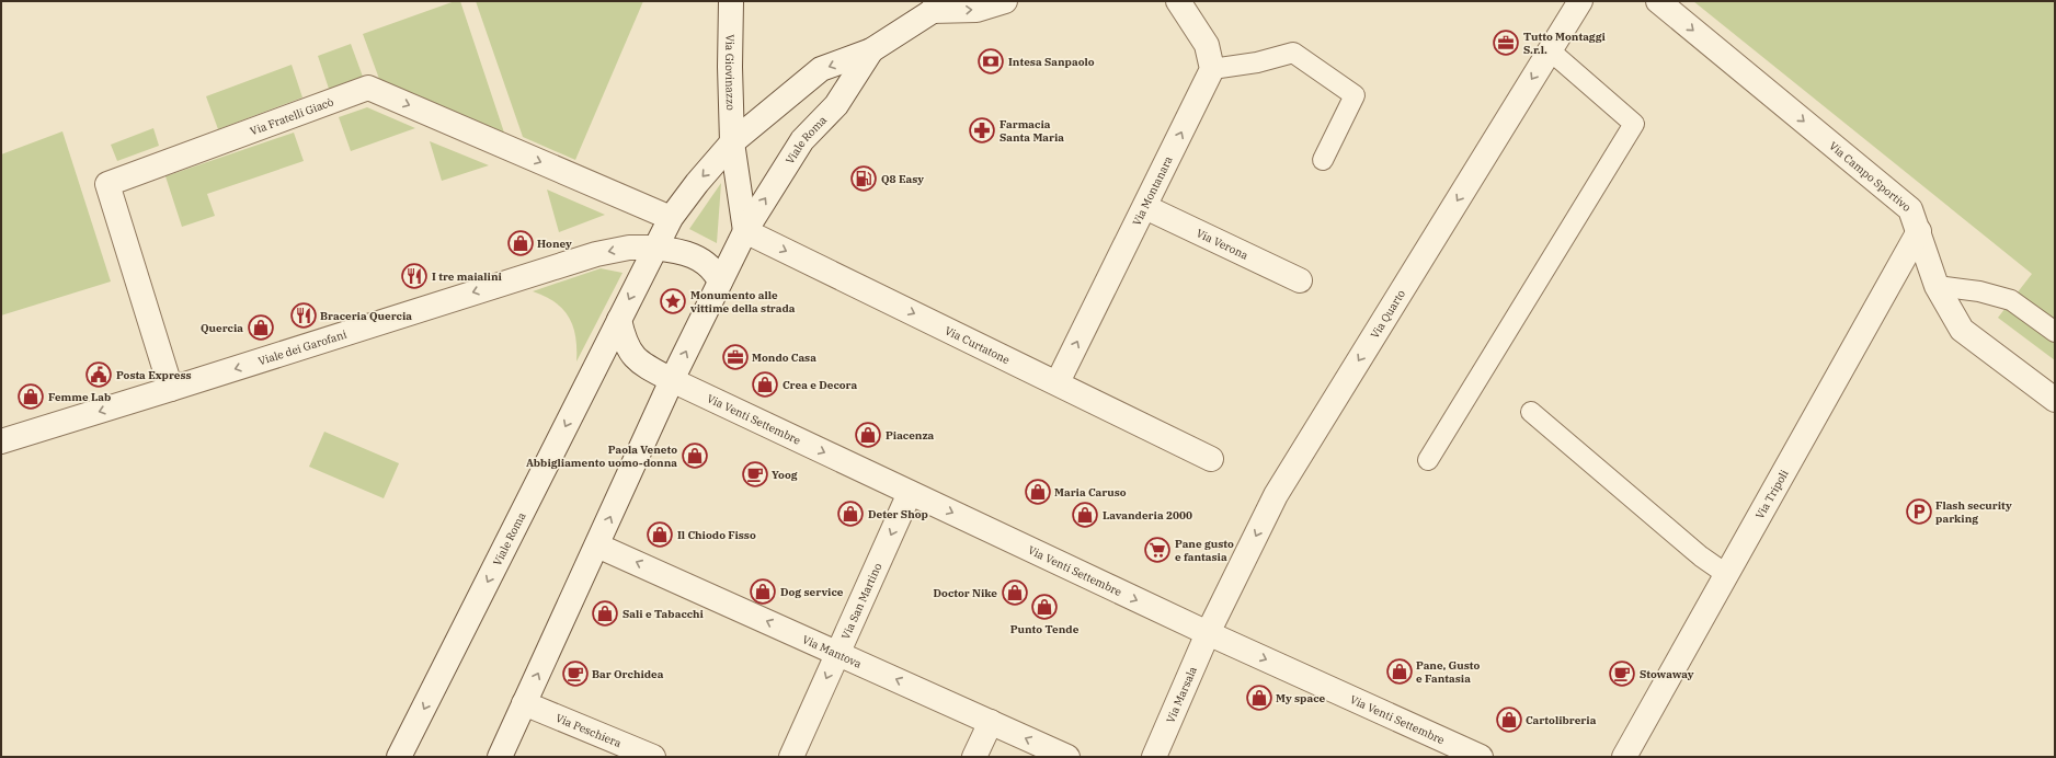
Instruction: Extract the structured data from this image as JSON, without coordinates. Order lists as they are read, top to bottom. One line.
{"streets":{"street":["Via Giovinazzo","Via Fratelli Giacò","Viale Roma","Via Campo Sportivo","Via Montanara","Via Verona","Via Quarto","Via Curtatone","Viale dei Garofani","Via Venti Settembre","Via Tripoli","Via San Martino","Via Mantova","Via Marsala","Via Peschiera"]},"crossings":[["Via Giovinazzo","Viale Roma"],["Via Fratelli Giacò","Viale Roma"],["Via Fratelli Giacò","Viale dei Garofani"],["Viale Roma","Via Curtatone"],["Viale Roma","Viale dei Garofani"],["Viale Roma","Via Venti Settembre"],["Viale Roma","Via Mantova"],["Viale Roma","Via Peschiera"],["Via Campo Sportivo","Via Tripoli"],["Via Montanara","Via Verona"],["Via Montanara","Via Curtatone"],["Via Quarto","Via Venti Settembre"],["Via Quarto","Via Marsala"],["Via Venti Settembre","Via San Martino"],["Via Venti Settembre","Via Marsala"],["Via San Martino","Via Mantova"]],"one_way":["Via Campo Sportivo","Via Montanara","Via Quarto","Via Curtatone","Viale dei Garofani","Via Venti Settembre","Via San Martino","Via Mantova"],"places":{"office":["Tutto Montaggi S.r.l.","Mondo Casa"],"bank":["Intesa Sanpaolo"],"pharmacy":["Farmacia Santa Maria"],"fuel station":["Q8 Easy"],"shop":["Honey","Quercia","Crea e Decora","Femme Lab","Piacenza","Paola Veneto Abbigliamento uomo-donna","Maria Caruso","Deter Shop","Lavanderia 2000","Il Chiodo Fisso","Dog service","Doctor Nike","Punto Tende","Sali e Tabacchi","Pane, Gusto e Fantasia","My space","Cartolibreria"],"restaurant":["I tre maialini","Braceria Quercia"],"place":["Monumento alle vittime della strada"],"public building":["Posta Express"],"cafe":["Yoog","Bar Orchidea","Stowaway"],"parking":["Flash security parking"],"supermarket":["Pane gusto e fantasia"]}}
